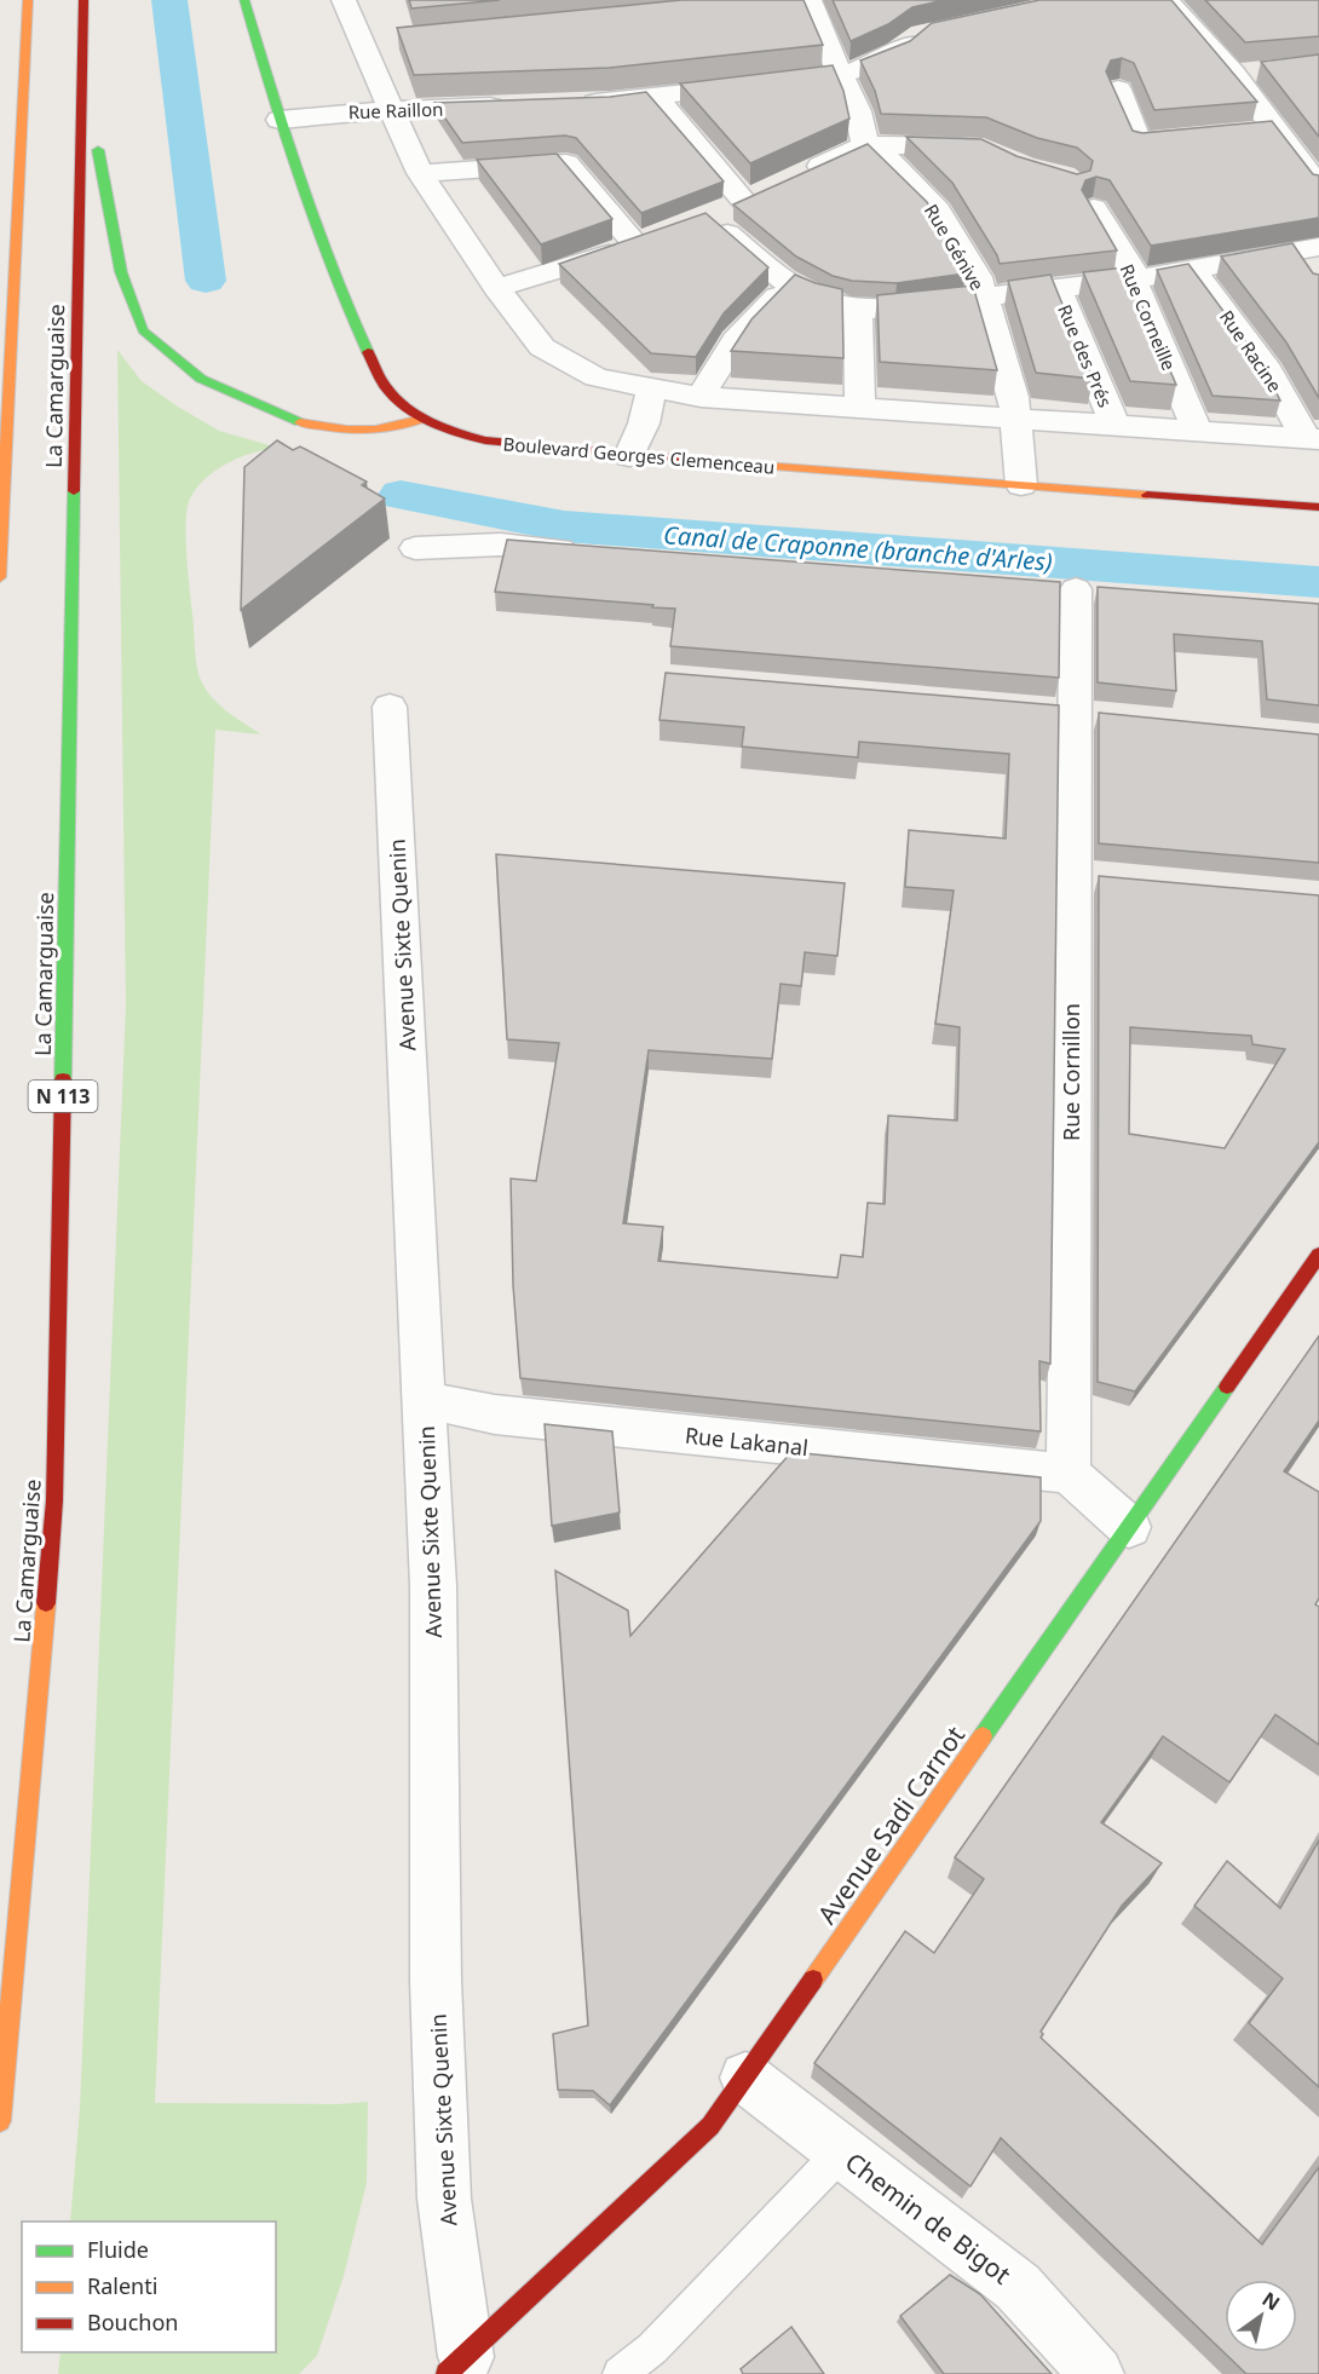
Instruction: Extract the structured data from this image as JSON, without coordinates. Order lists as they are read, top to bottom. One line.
{"streets":{"main road":["La Camarguaise","Boulevard Georges Clemenceau","N 113","Avenue Sadi Carnot"],"street":["Rue Raillon","Rue Génive","Rue Corneille","Rue Racine","Rue des Prés","Avenue Sixte Quenin","Rue Cornillon","Rue Lakanal","Chemin de Bigot"]},"crossings":[["Rue Raillon","Boulevard Georges Clemenceau"],["Rue Génive","Boulevard Georges Clemenceau"],["Avenue Sixte Quenin","Rue Lakanal"],["Avenue Sixte Quenin","Avenue Sadi Carnot"],["Rue Cornillon","Rue Lakanal"],["Avenue Sadi Carnot","Chemin de Bigot"]],"water":["Canal de Craponne (branche d'Arles)"],"legend":["Fluide","Ralenti","Bouchon"],"north":"top right"}
